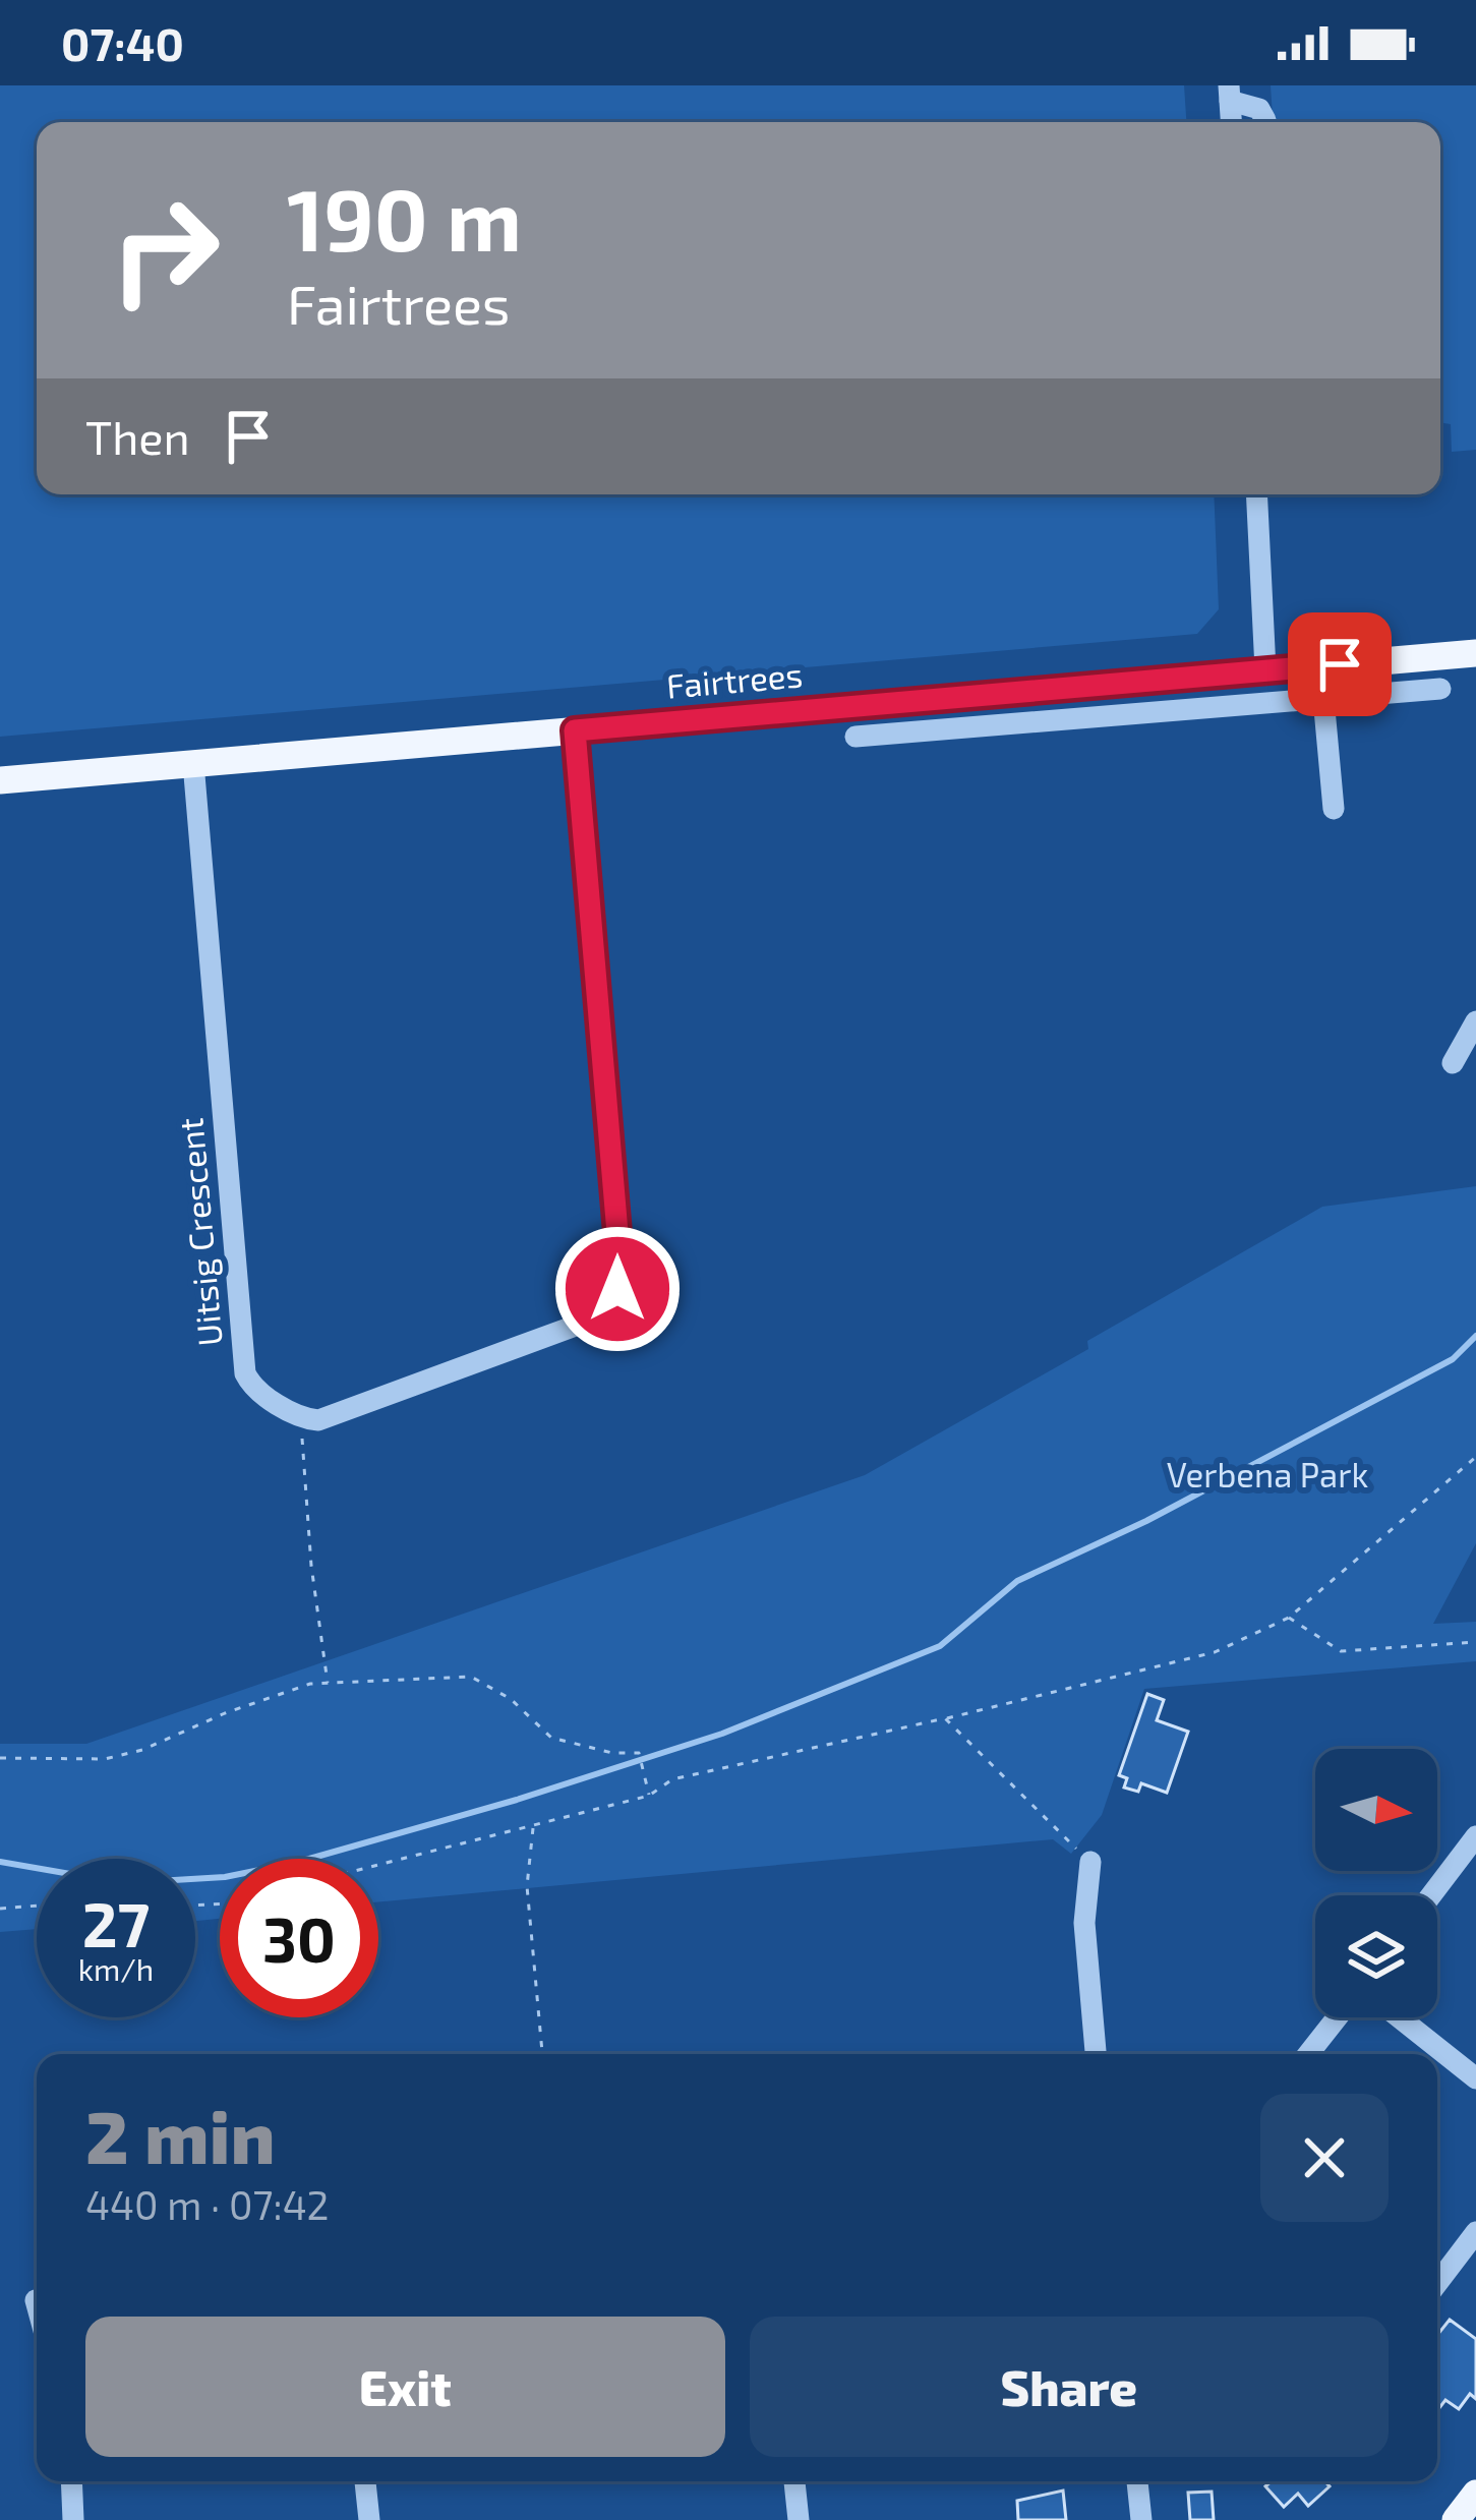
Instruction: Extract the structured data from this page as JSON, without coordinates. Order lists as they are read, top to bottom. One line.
{"streets":{"main road":["Fairtrees"],"street":["Uitsig Crescent"]},"crossings":[["Fairtrees","Uitsig Crescent"]],"parks":["Verbena Park"],"north":"right","page":{"status":"07:40","turn":["190 m","Fairtrees"],"then":"Then","speed":"27 km/h","limit":"30","heading":["2 min","440 m · 07:42"],"buttons":["Exit","Share"]}}
